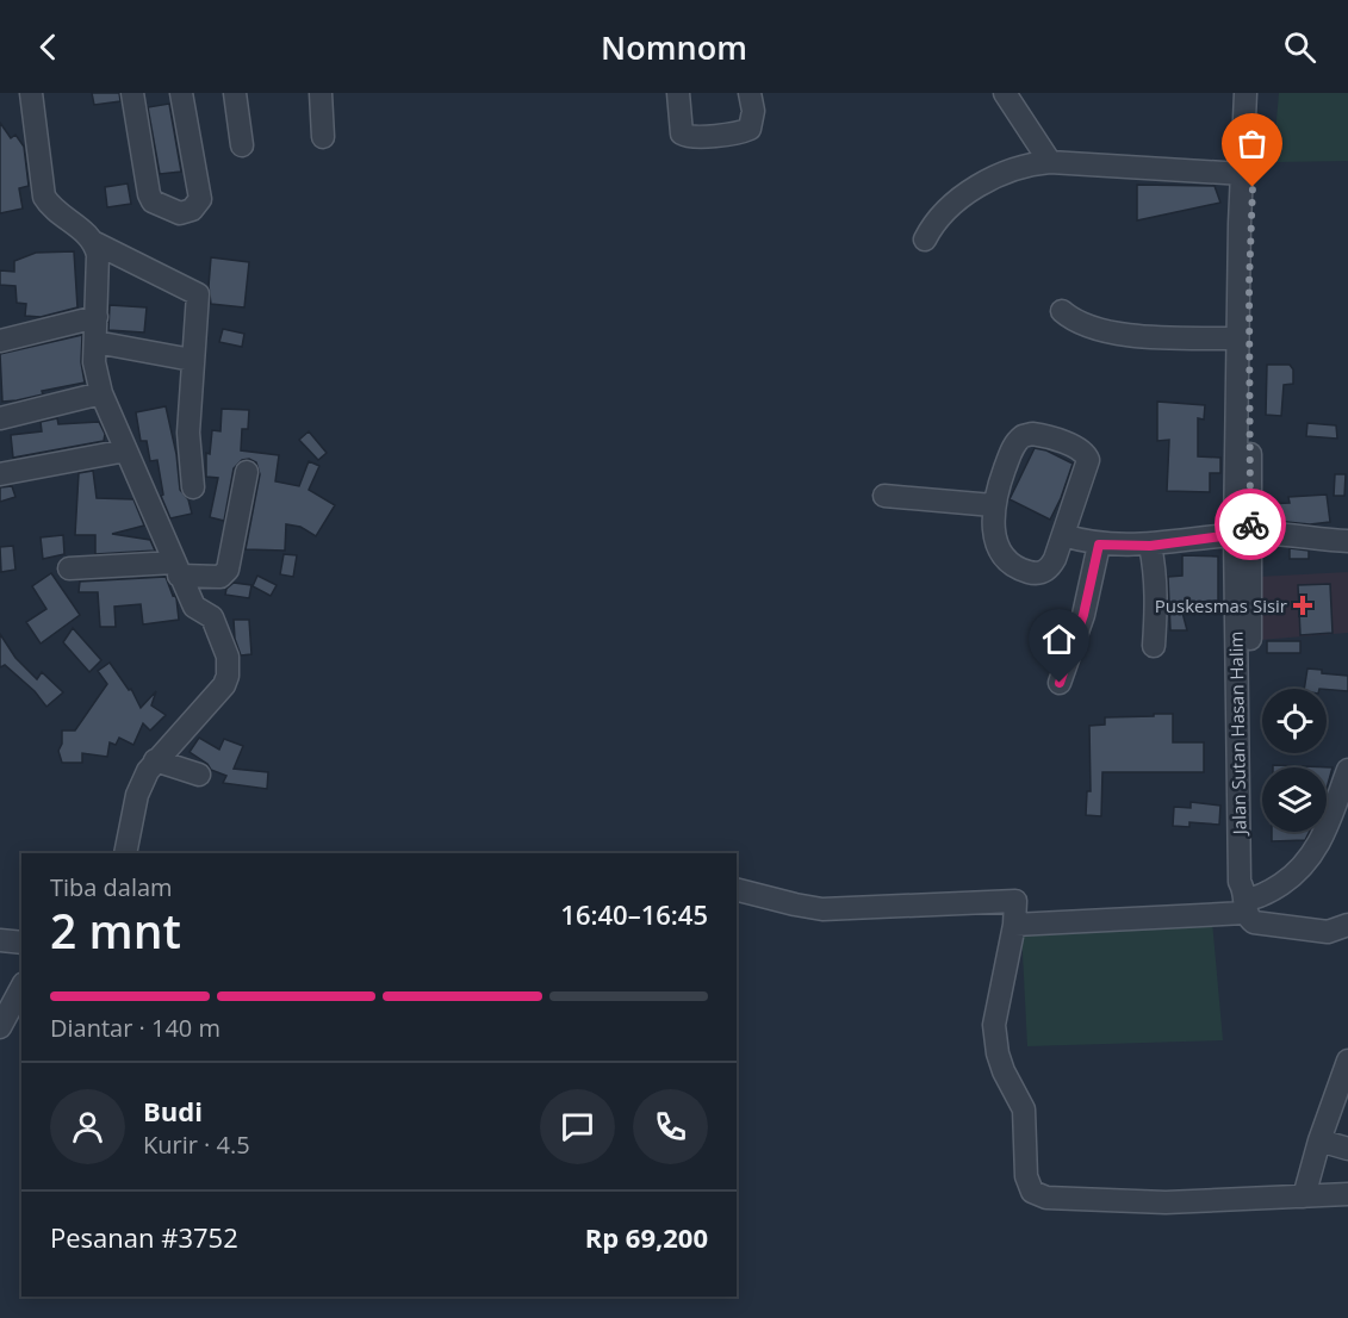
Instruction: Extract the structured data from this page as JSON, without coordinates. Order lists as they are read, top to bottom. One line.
{"streets":{"street":["Jalan Sutan Hasan Halim"]},"places":{"health":["Puskesmas Sisir"]},"page":{"header":"Nomnom","heading":["2 mnt","Tiba dalam","16:40–16:45"],"panel":["Budi","Kurir · 4.5","Pesanan #3752","Rp 69,200"],"bar":"Diantar · 140 m"}}
